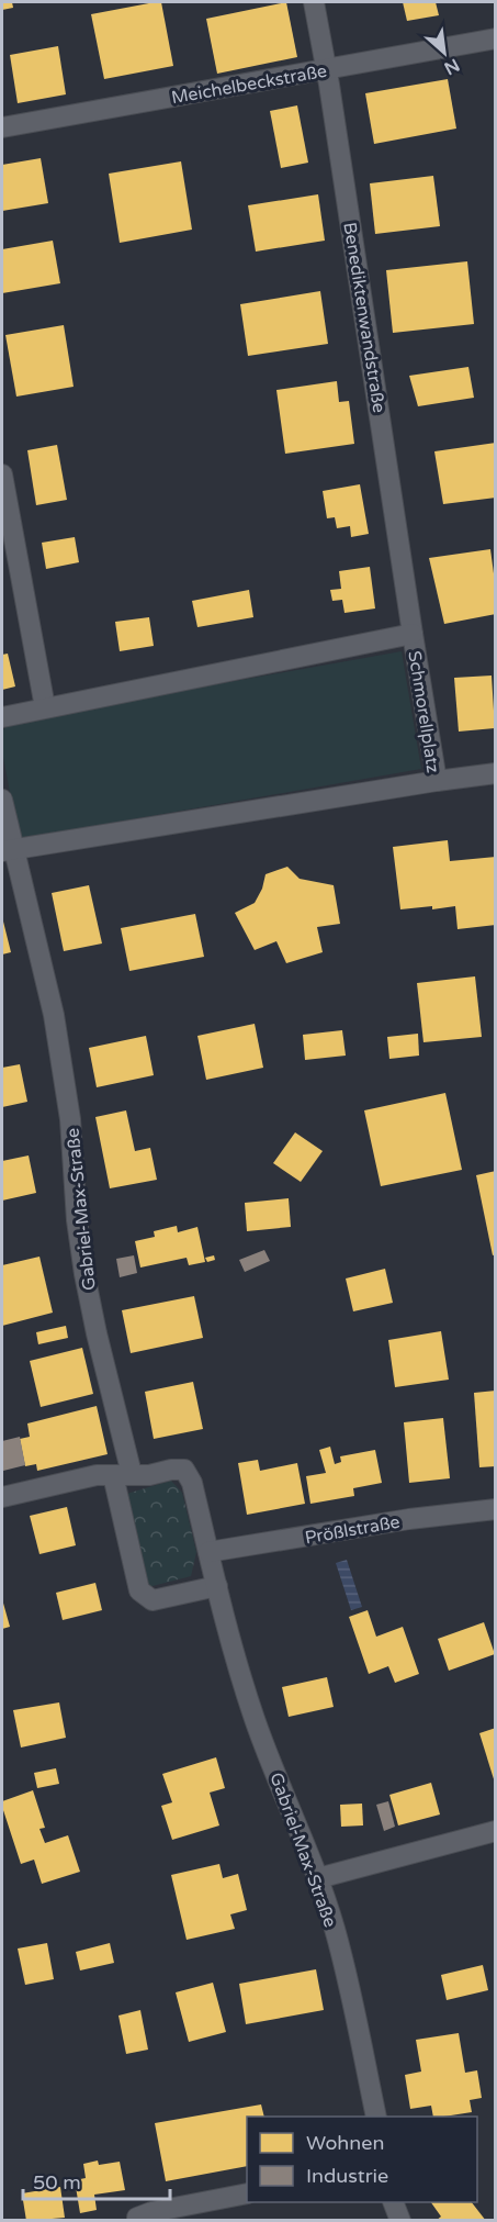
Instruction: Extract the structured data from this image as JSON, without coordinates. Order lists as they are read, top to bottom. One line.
{"streets":{"street":["Meichelbeckstraße","Benediktenwandstraße","Schmorellplatz","Gabriel-Max-Straße","Prößlstraße"]},"crossings":[["Meichelbeckstraße","Benediktenwandstraße"],["Benediktenwandstraße","Schmorellplatz"],["Schmorellplatz","Gabriel-Max-Straße"],["Gabriel-Max-Straße","Prößlstraße"]],"legend":["Wohnen","Industrie"],"scale_bar":"50 m","north":"bottom right"}
